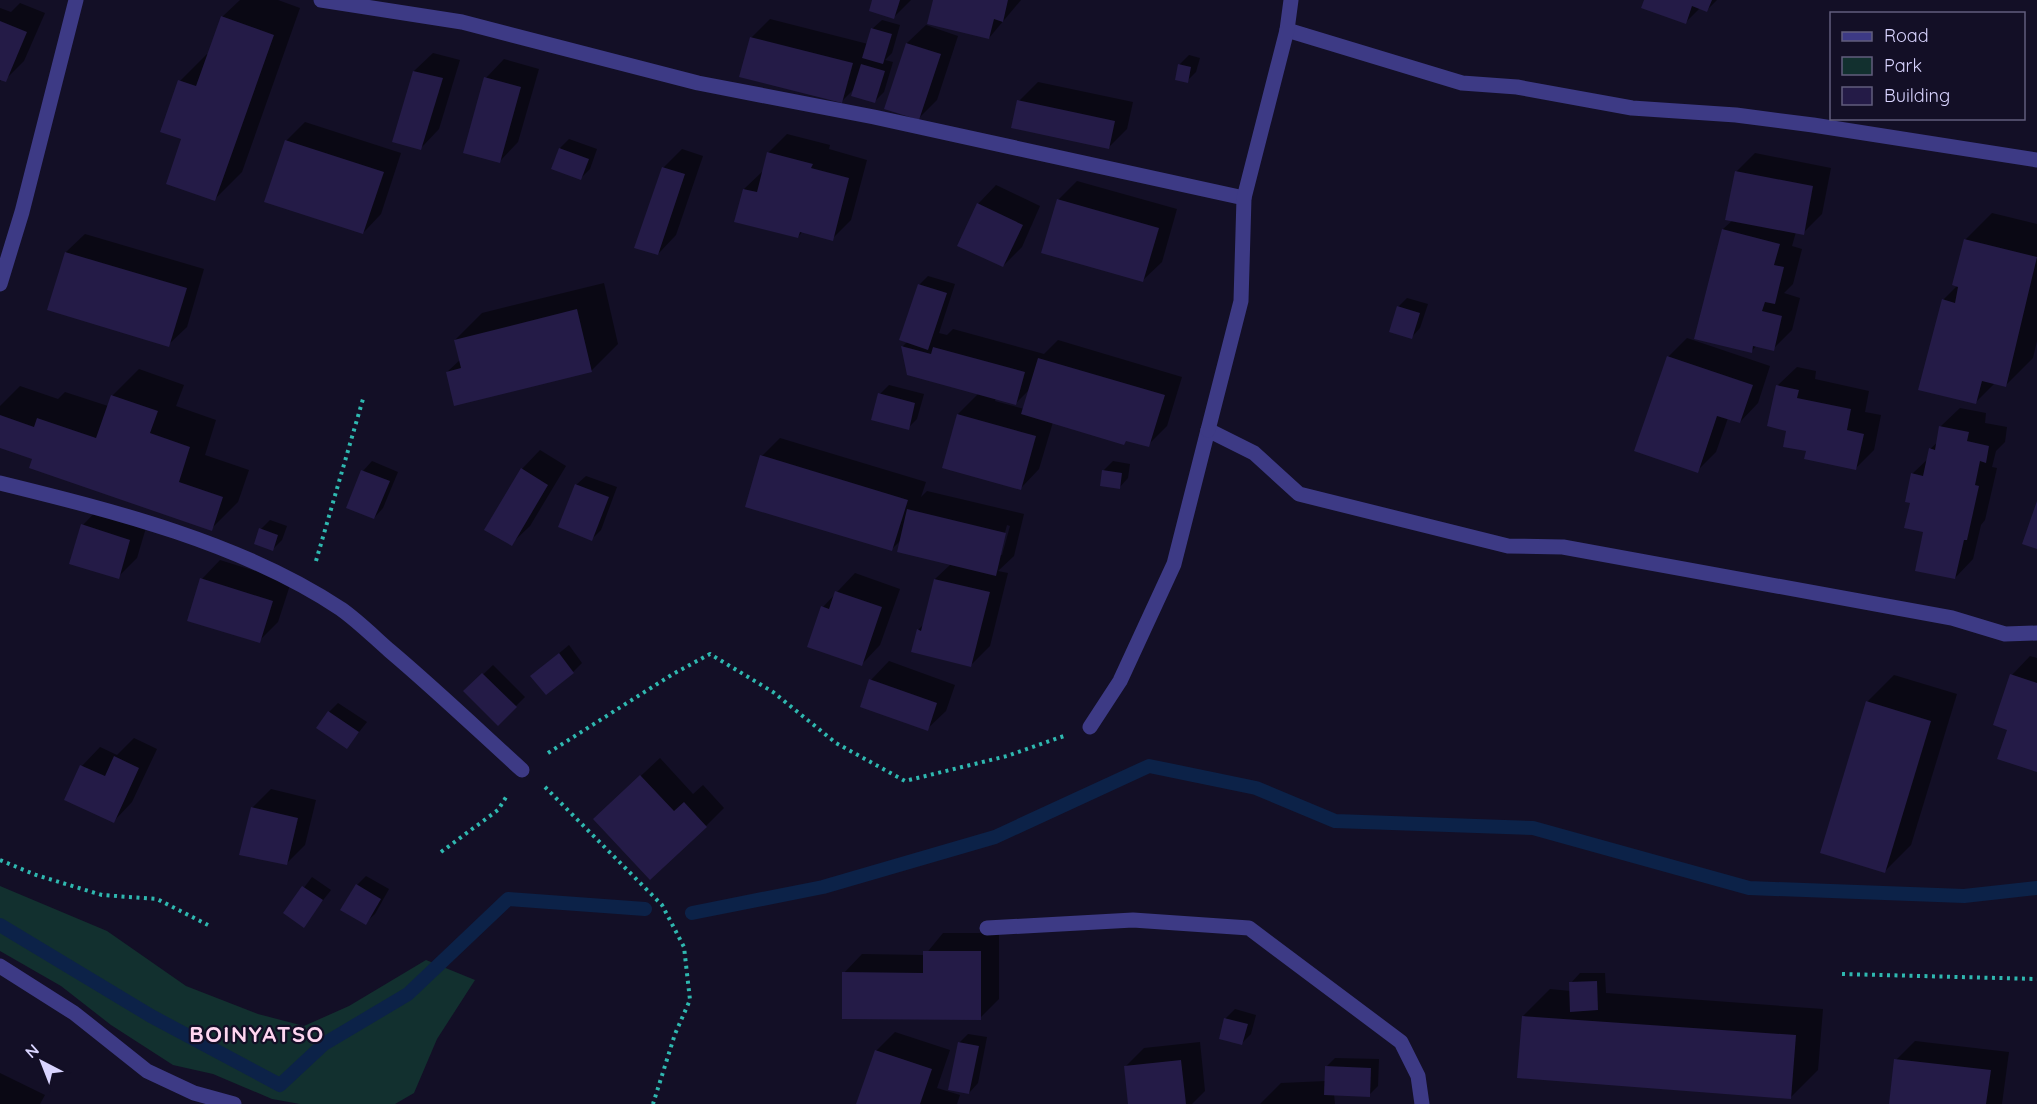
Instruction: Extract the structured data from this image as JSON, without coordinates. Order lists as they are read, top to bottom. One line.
{"districts":["BOINYATSO"],"legend":["Road","Park","Building"],"north":"top left"}
